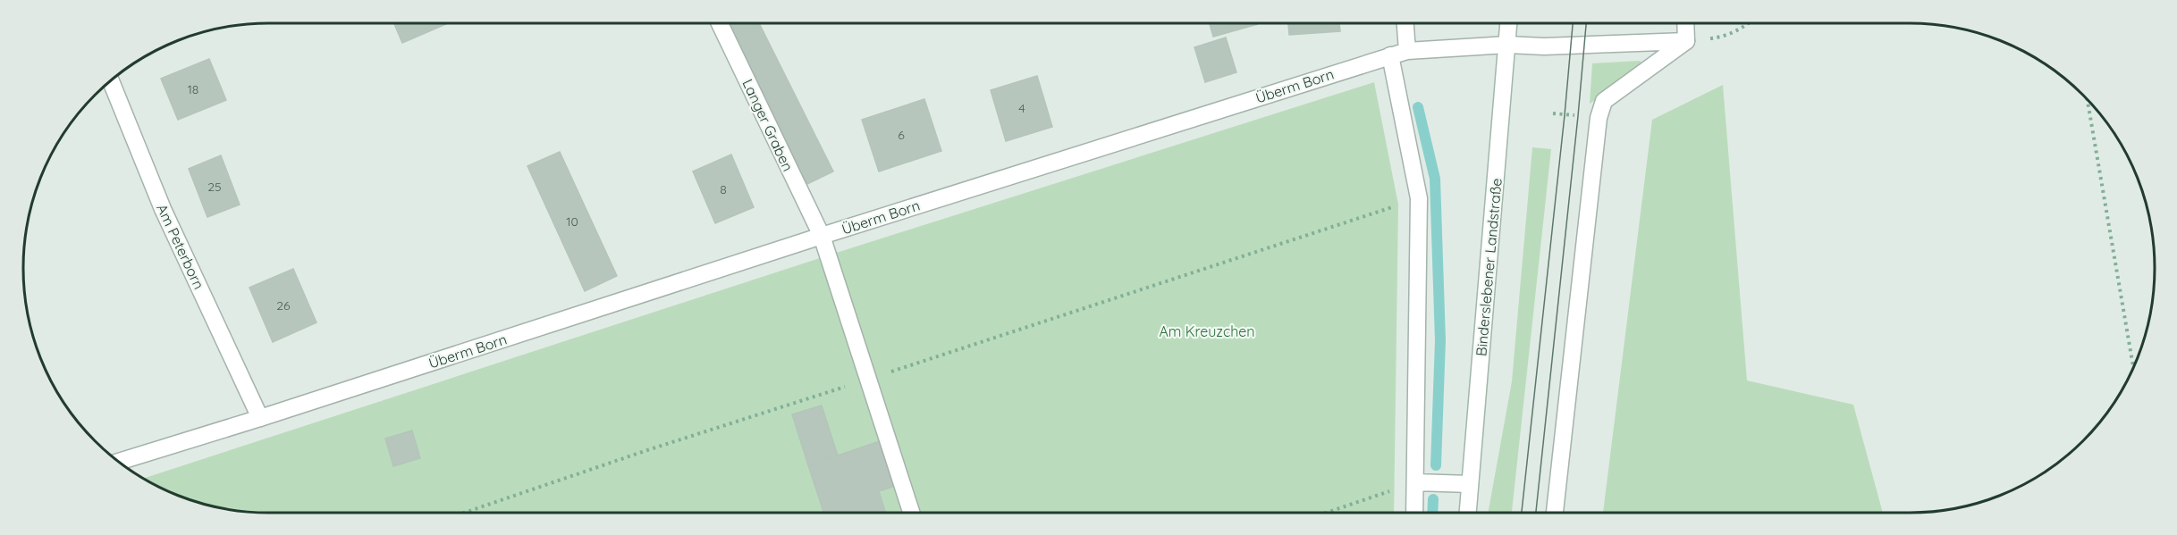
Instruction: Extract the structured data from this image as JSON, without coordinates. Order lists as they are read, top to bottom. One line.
{"streets":{"street":["Überm Born","Langer Graben","Am Peterborn","Binderslebener Landstraße"]},"crossings":[["Überm Born","Langer Graben"],["Überm Born","Am Peterborn"],["Überm Born","Binderslebener Landstraße"]],"parks":["Am Kreuzchen"],"house_numbers":["18","4","6","25","8","10","26"]}
